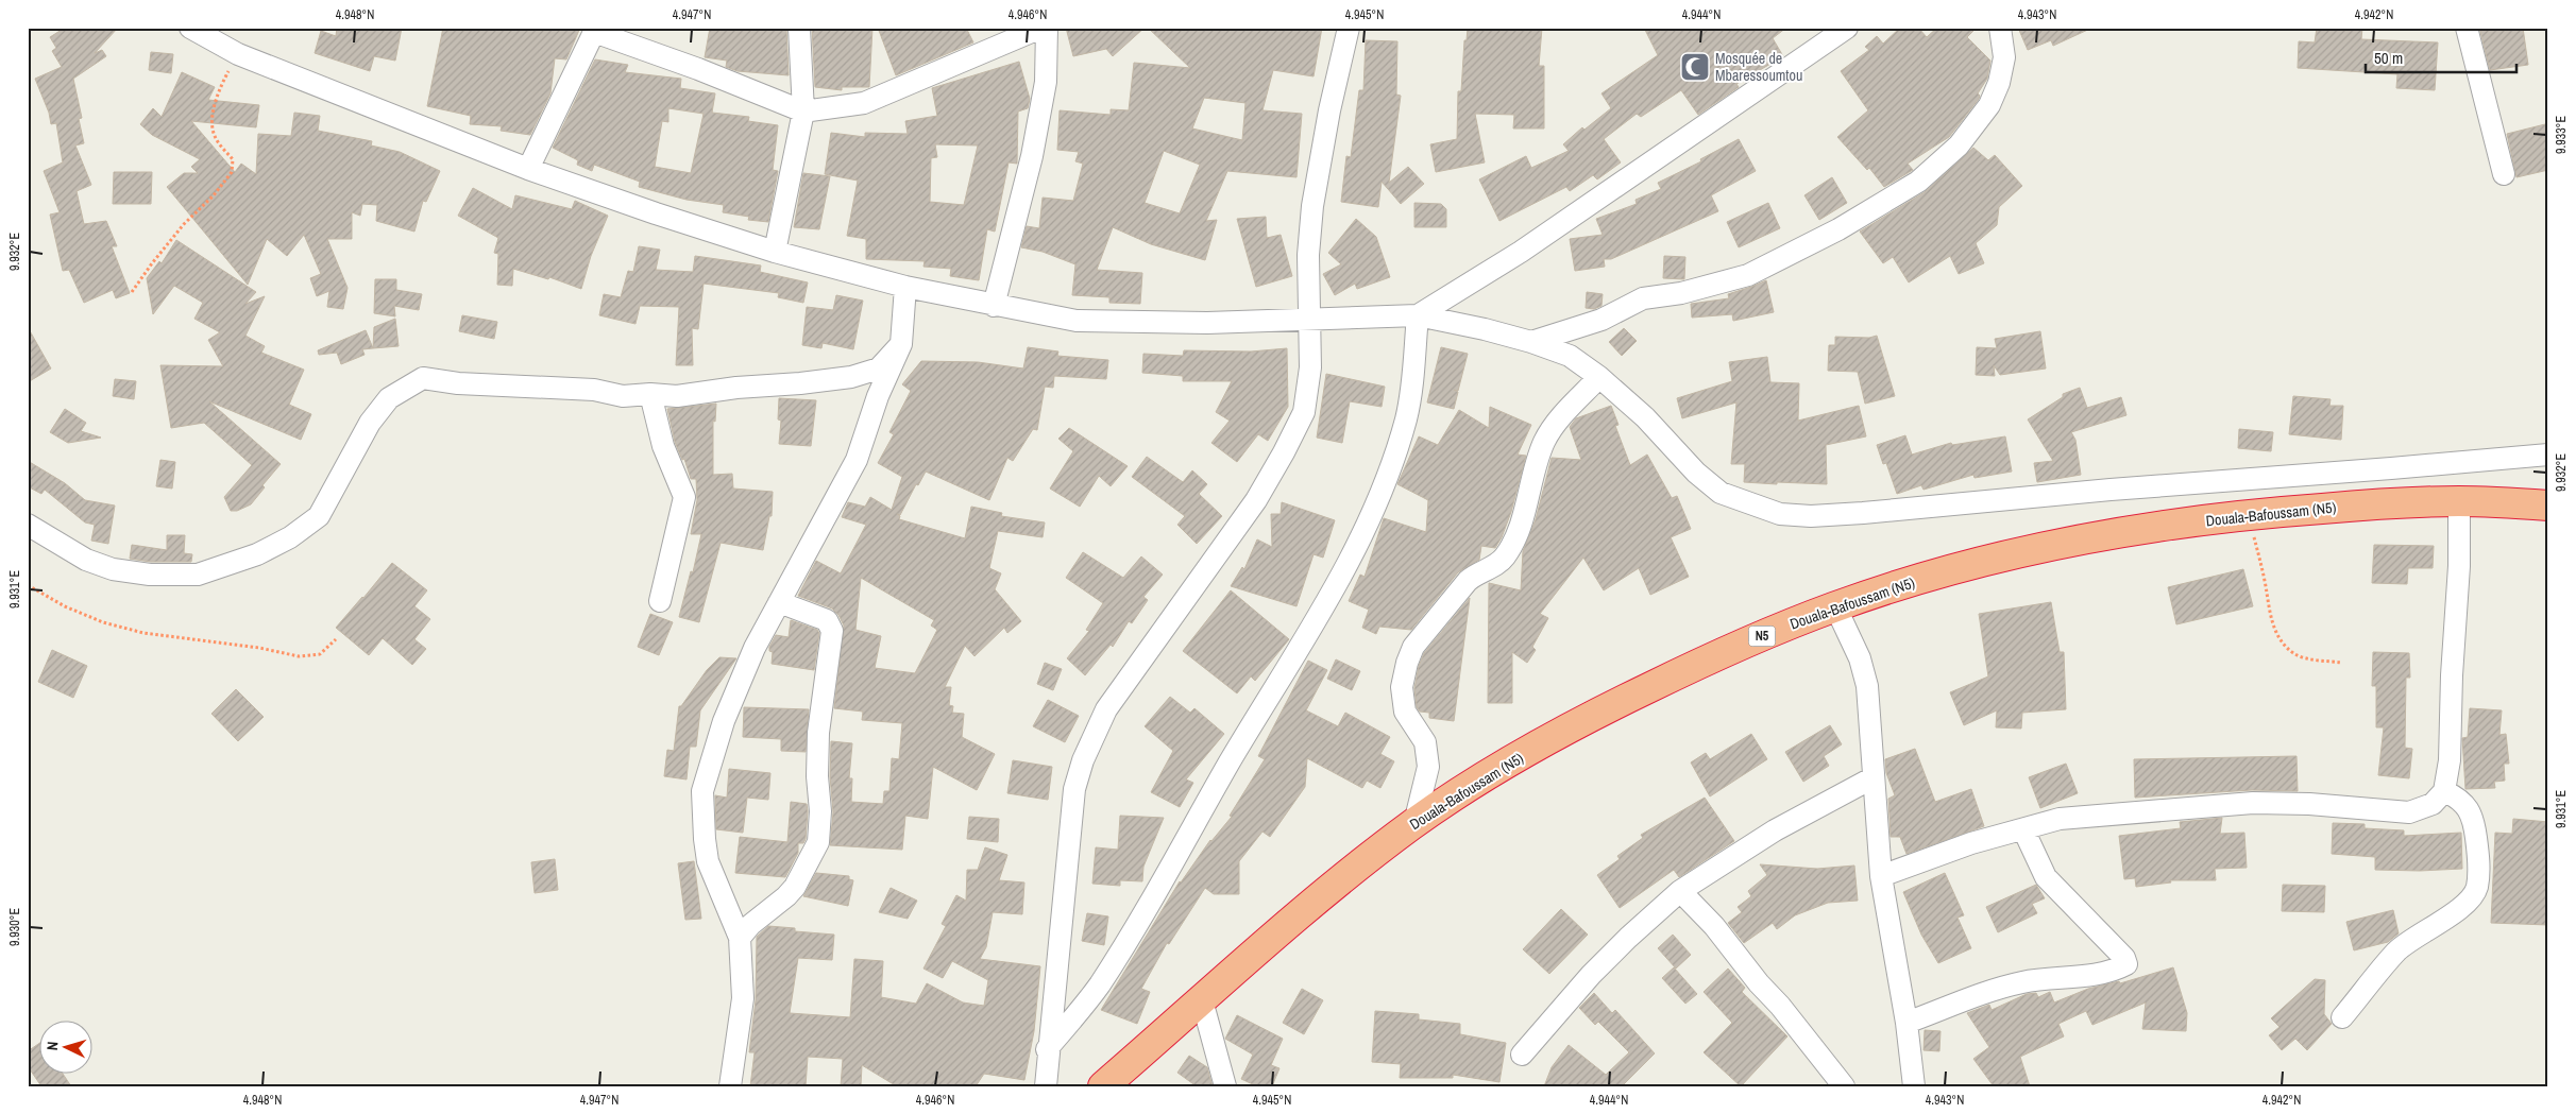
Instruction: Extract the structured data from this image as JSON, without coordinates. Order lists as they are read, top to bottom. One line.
{"streets":{"highway":["Douala-Bafoussam (N5)","N5"]},"places":{"mosque":["Mosquée de Mbaressoumtou"]},"scale_bar":"50 m","north":"left","coordinates":["4.948°N","4.947°N","4.946°N","4.945°N","4.944°N","4.943°N","4.942°N","9.933°E","9.932°E","9.931°E","9.930°E"]}
